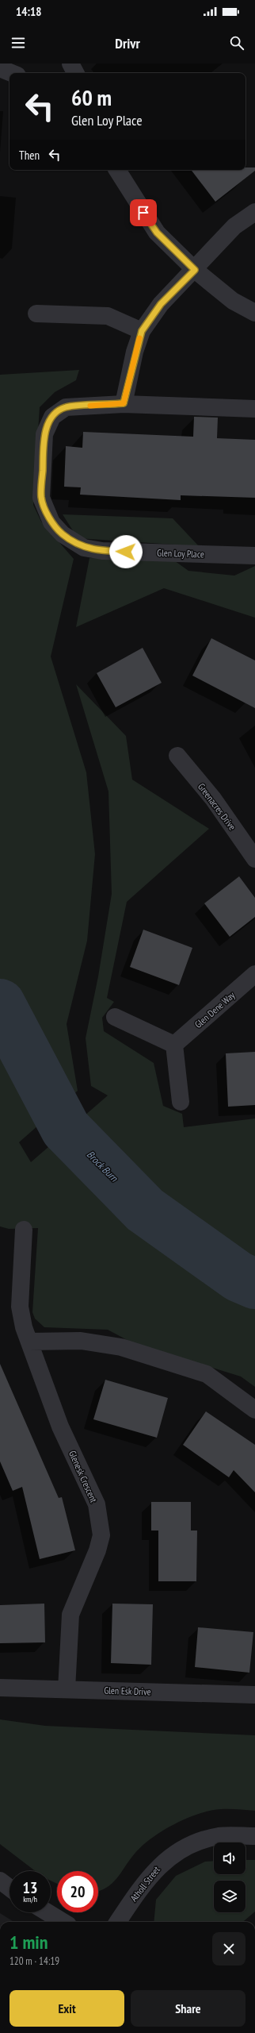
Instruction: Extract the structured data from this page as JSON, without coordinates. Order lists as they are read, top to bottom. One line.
{"streets":{"street":["Glen Loy Place","Greenacres Drive","Glen Dene Way","Glenesk Crescent","Glen Esk Drive","Atholl Street"]},"crossings":[["Glenesk Crescent","Glen Esk Drive"]],"water":["Brock Burn"],"page":{"status":"14:18","header":"Drivr","turn":["60 m","Glen Loy Place"],"then":"Then","speed":"13 km/h","limit":"20","heading":["1 min","120 m · 14:19"],"buttons":["Exit","Share"]}}
